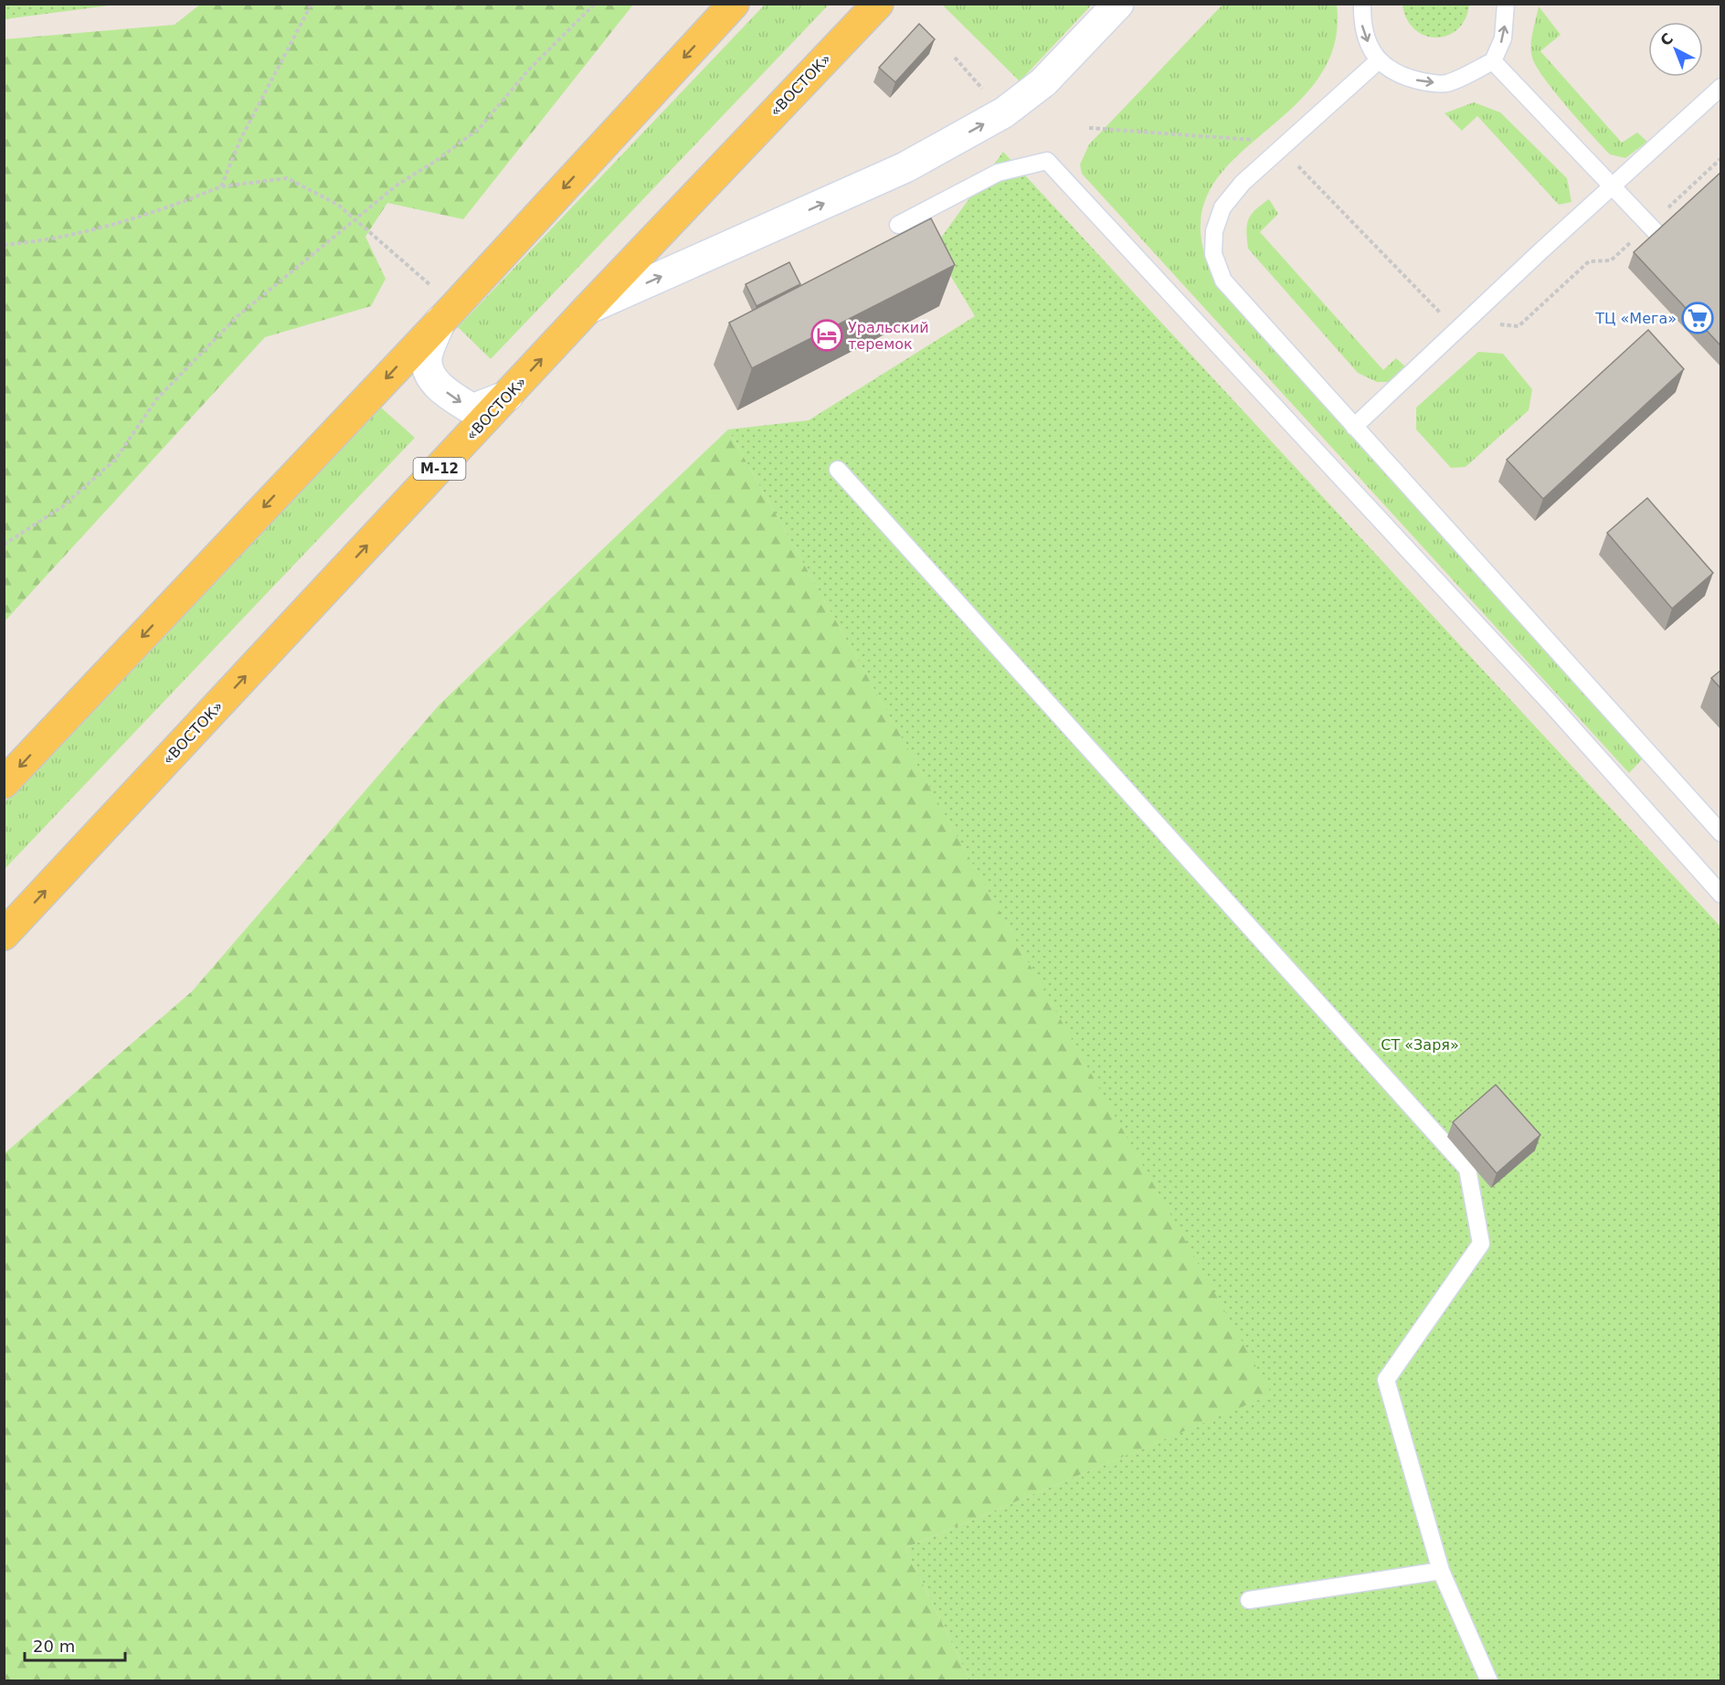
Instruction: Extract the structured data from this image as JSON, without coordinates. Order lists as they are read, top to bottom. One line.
{"streets":{"main road":["«ВОСТОК»","М-12"]},"parks":["СТ «Заря»"],"places":{"supermarket":["ТЦ «Мега»"],"hotel":["Уральский теремок"]},"scale_bar":"20 m","north":"top left"}
